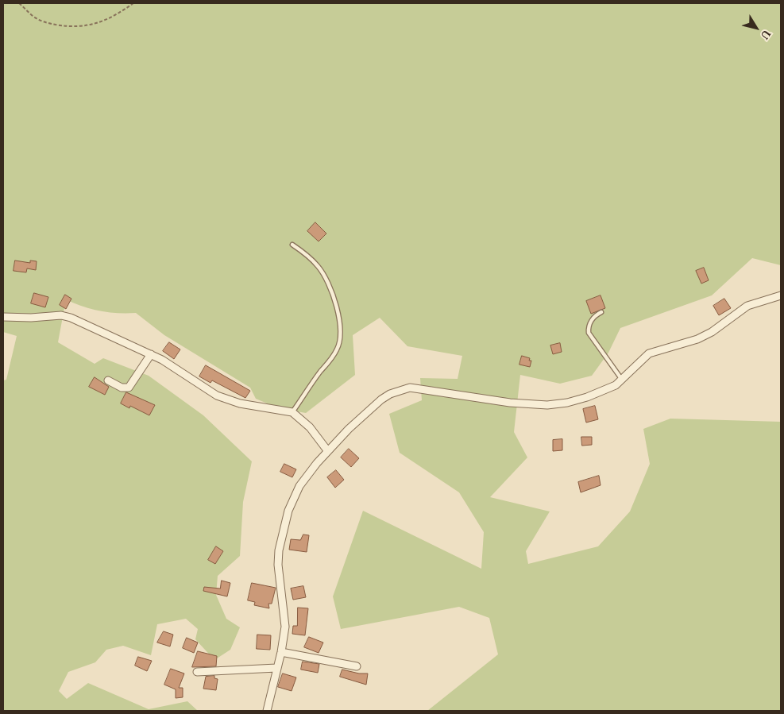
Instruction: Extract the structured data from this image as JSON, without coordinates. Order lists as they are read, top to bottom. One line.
{"north":"bottom right"}
